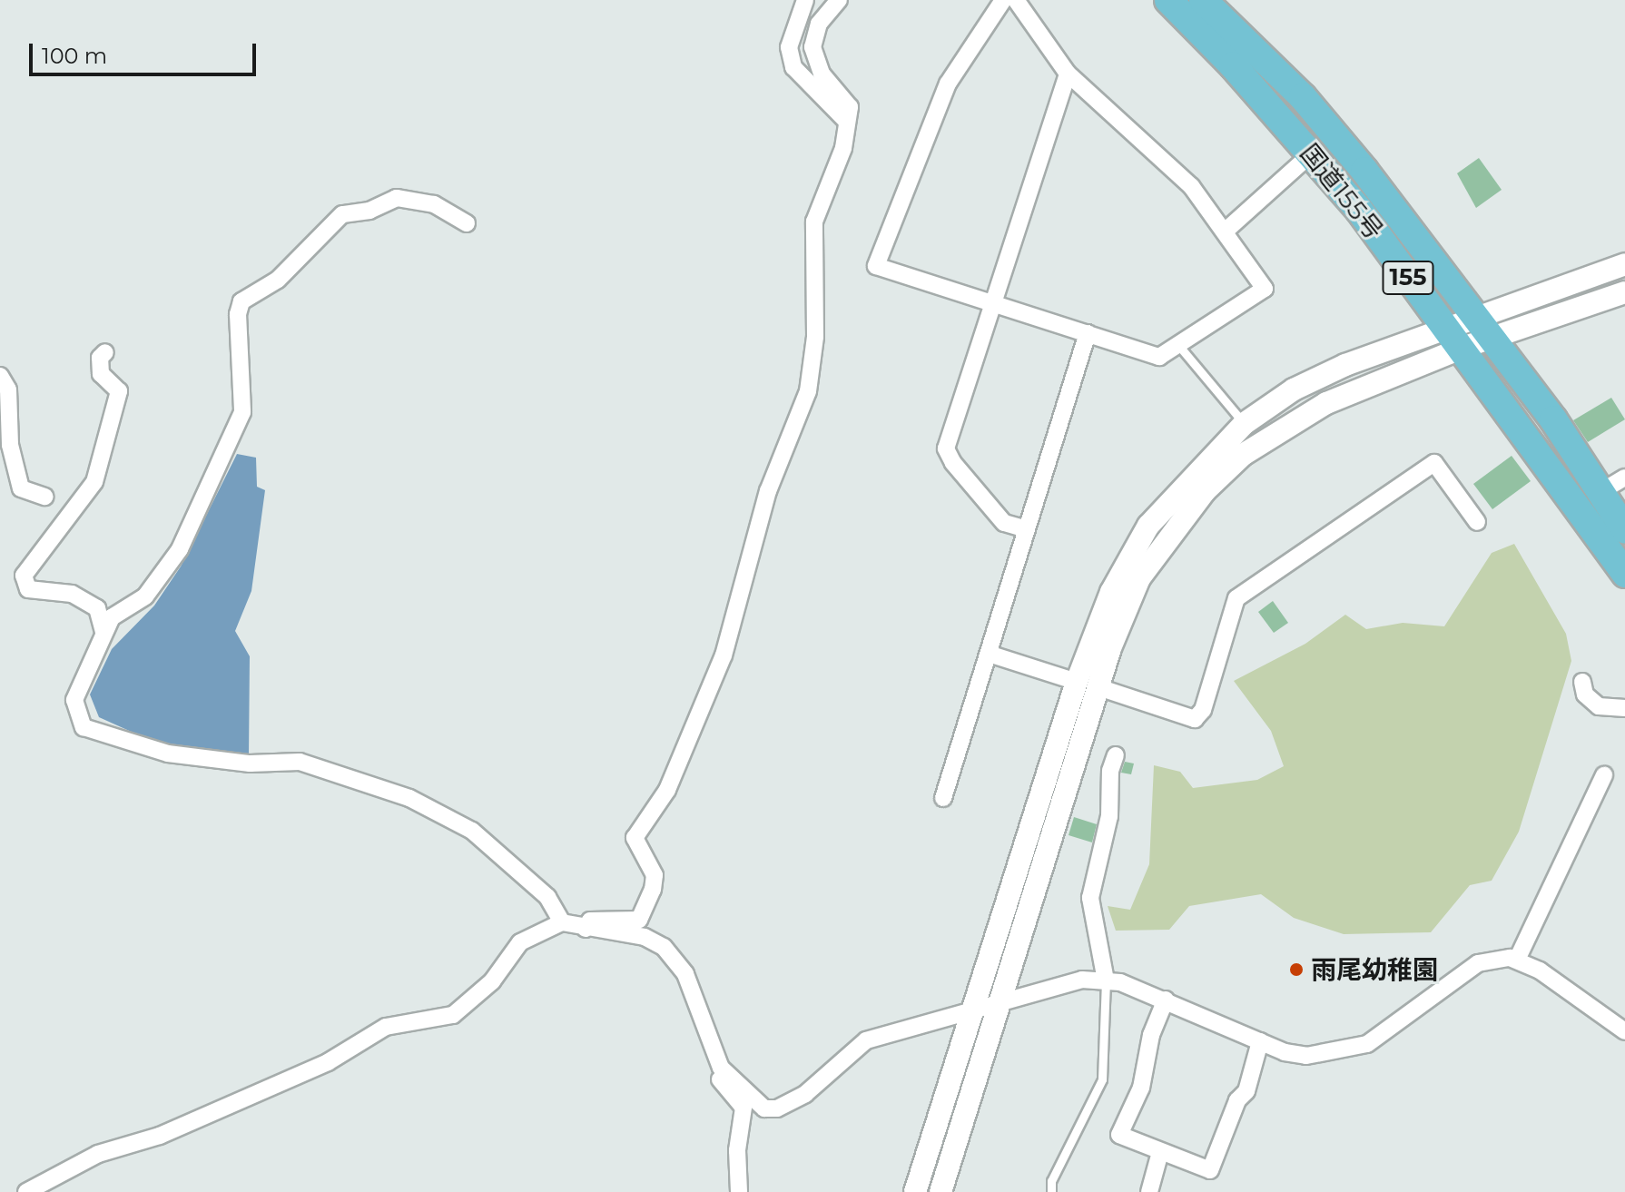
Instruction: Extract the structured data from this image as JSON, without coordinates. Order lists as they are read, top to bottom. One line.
{"streets":{"highway":["国道155号","155"]},"places":["雨尾幼稚園"],"scale_bar":"100 m"}
